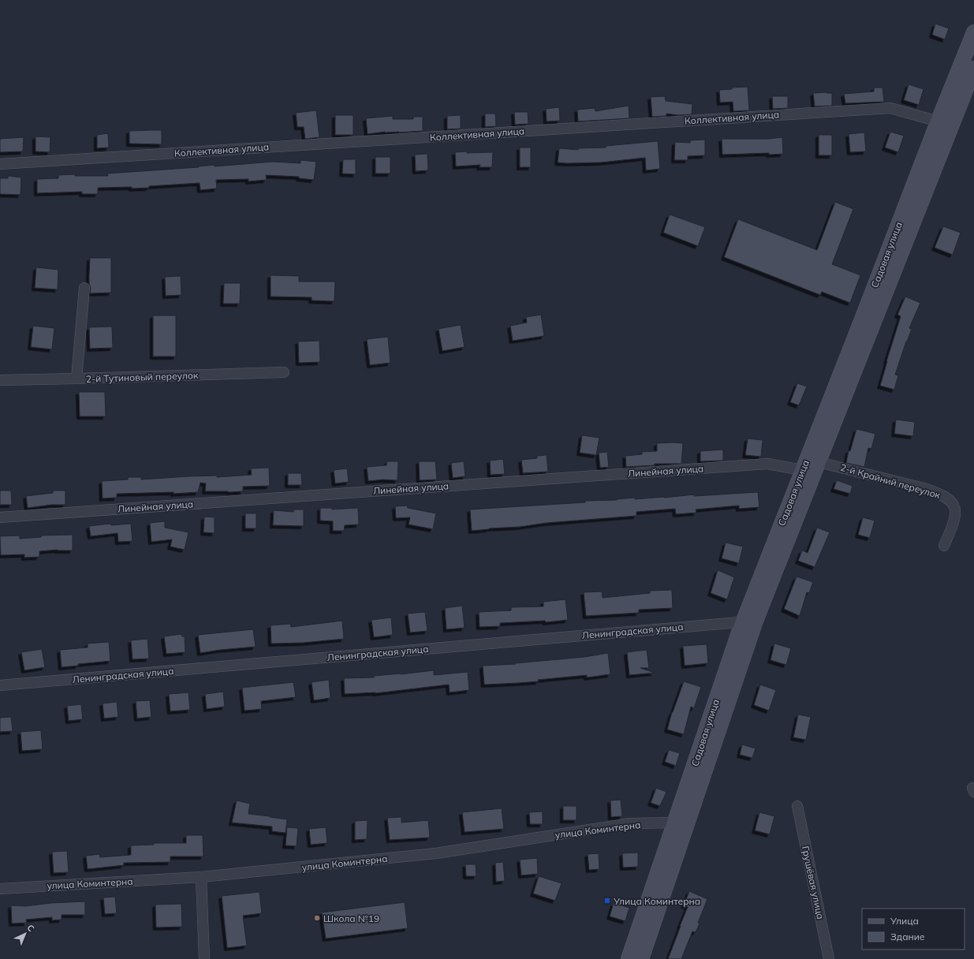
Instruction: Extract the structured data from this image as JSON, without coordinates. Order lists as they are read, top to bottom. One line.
{"streets":{"street":["Коллективная улица","Садовая улица","2-й Тутиновый переулок","Линейная улица","2-й Крайний переулок","Ленинградская улица","улица Коминтерна","Грушёвая улица"]},"crossings":[["Коллективная улица","Садовая улица"],["Садовая улица","Линейная улица"],["Садовая улица","2-й Крайний переулок"],["Садовая улица","Ленинградская улица"],["Садовая улица","улица Коминтерна"]],"places":{"transit":["Улица Коминтерна"],"other":["Школа №19"]},"legend":["Улица","Здание"],"north":"top right"}
